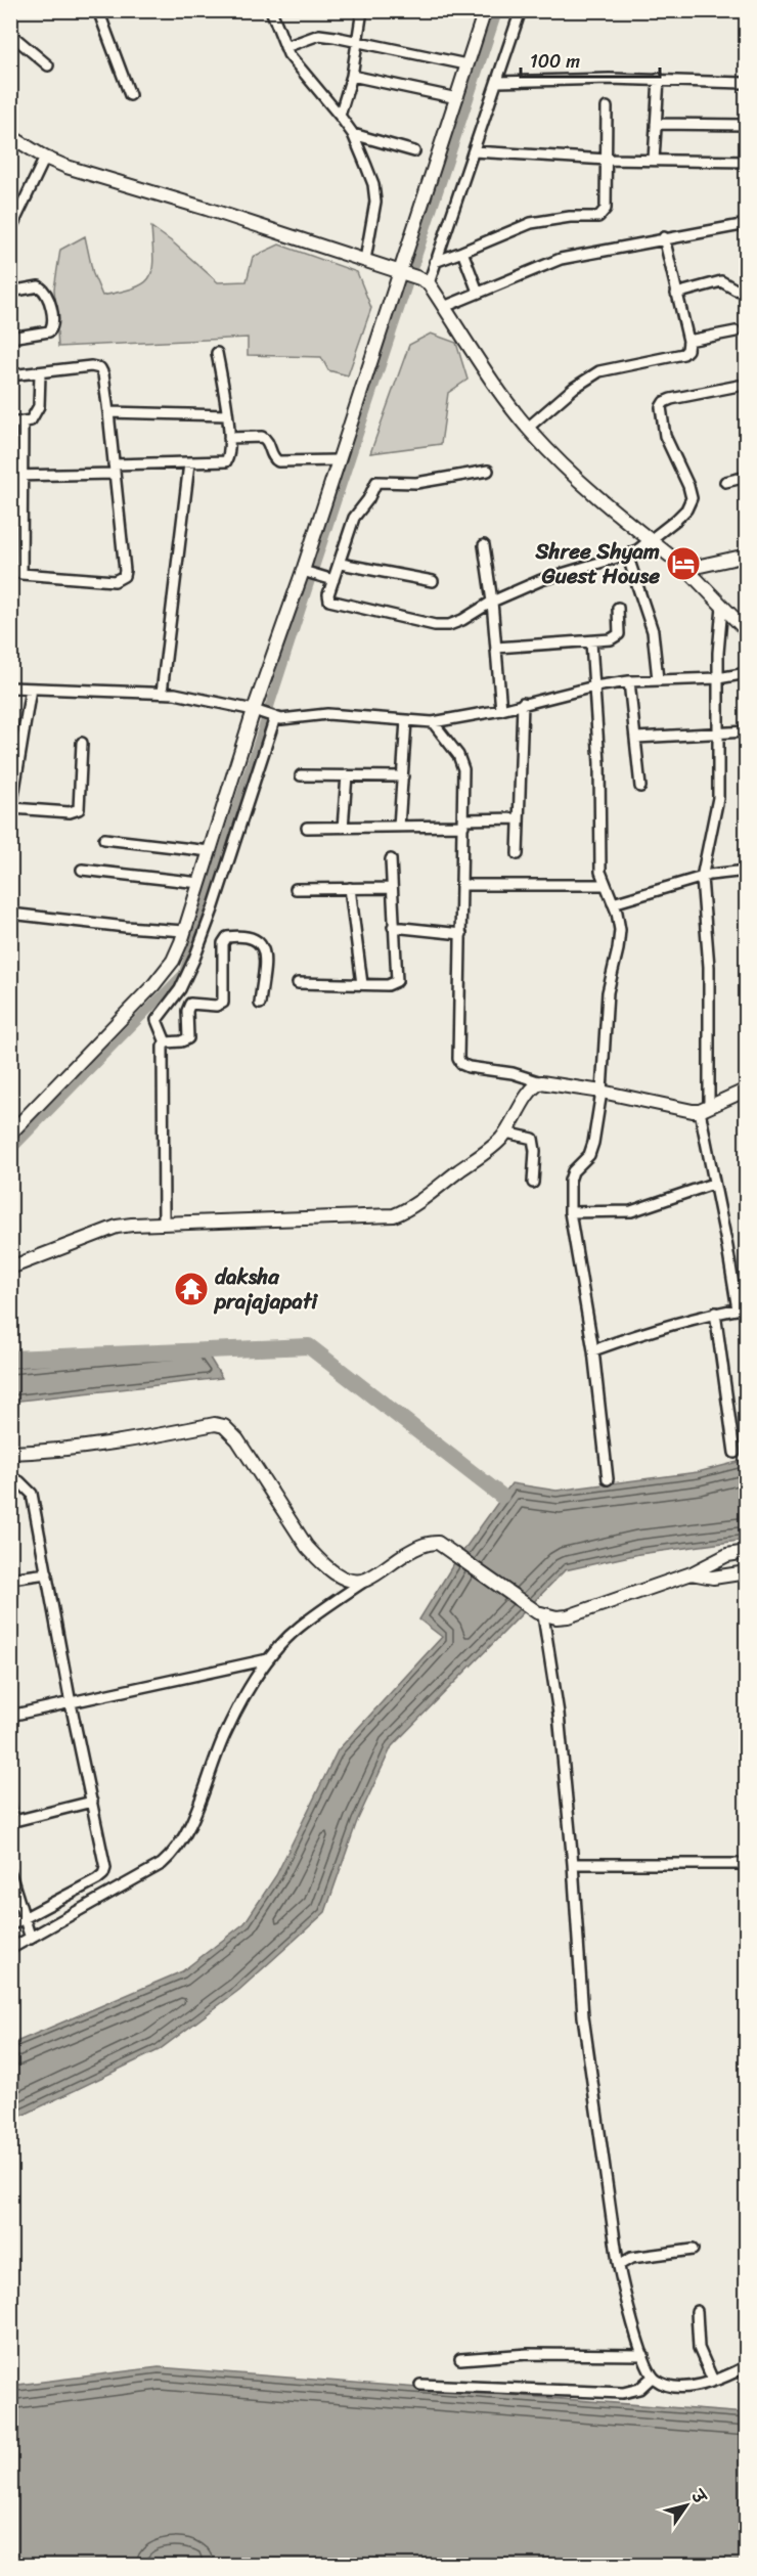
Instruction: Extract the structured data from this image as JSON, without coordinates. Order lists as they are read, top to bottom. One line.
{"places":{"hotel":["Shree Shyam Guest House"],"temple":["daksha prajajapati"]},"scale_bar":"100 m","north":"top right"}
